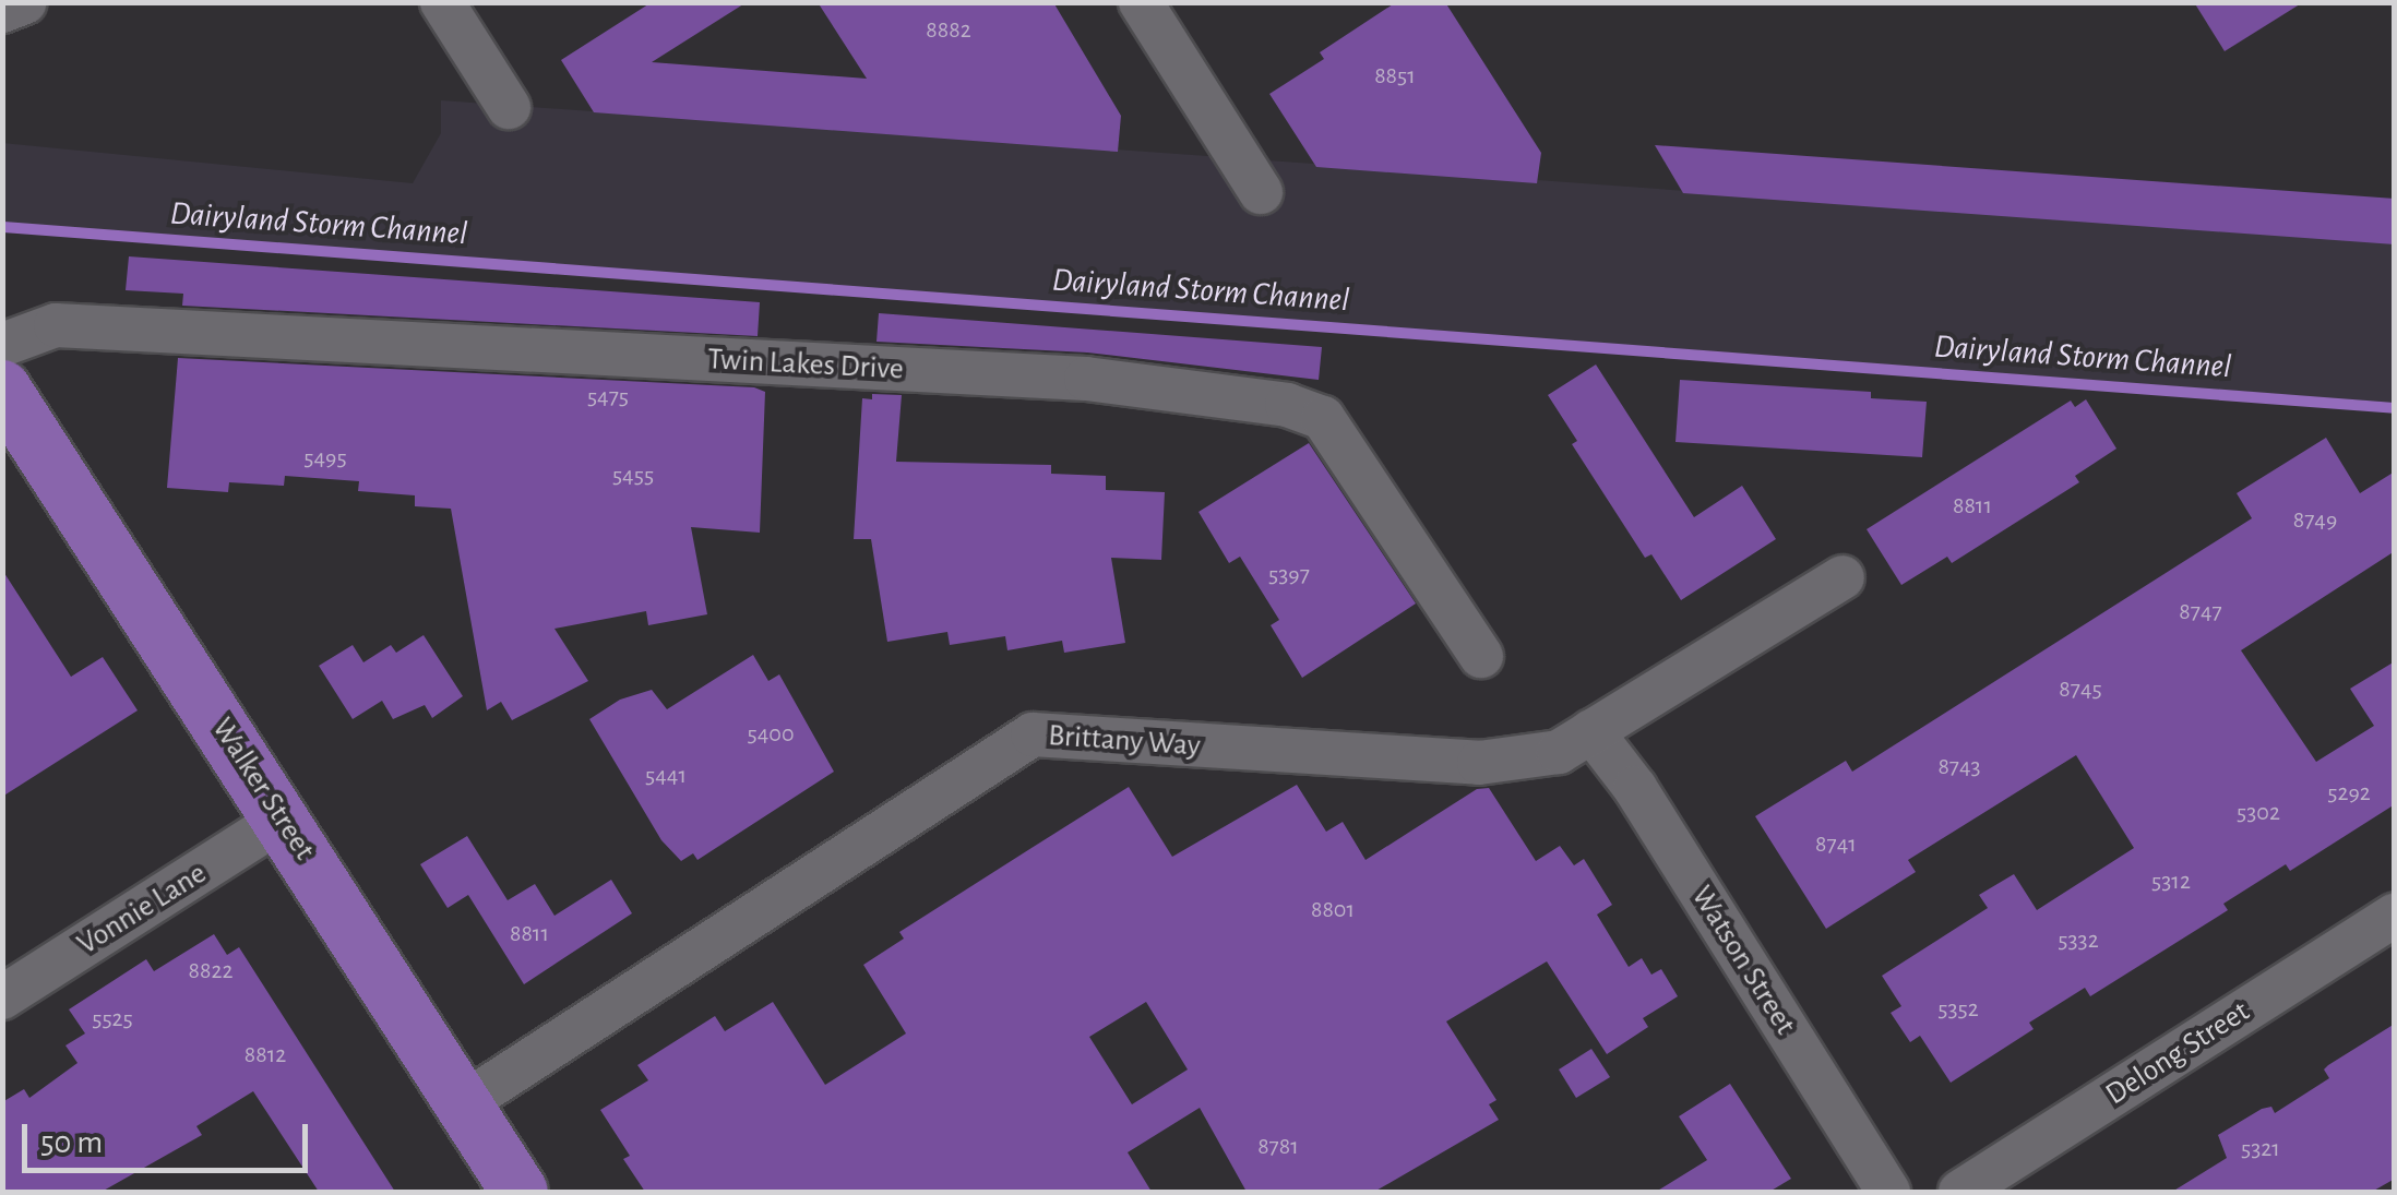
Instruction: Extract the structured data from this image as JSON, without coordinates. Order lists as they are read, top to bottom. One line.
{"streets":{"main road":["Walker Street"],"street":["Twin Lakes Drive","Brittany Way","Vonnie Lane","Watson Street","Delong Street"]},"crossings":[["Brittany Way","Walker Street"],["Brittany Way","Watson Street"],["Walker Street","Vonnie Lane"]],"water":["Dairyland Storm Channel"],"house_numbers":["8882","8851","5475","5495","5455","8811","8749","5397","8747","8745","5400","8743","5441","5292","5302","8741","5312","8801","8811","5332","8822","5352","5525","8812","8781","5321"],"scale_bar":"50 m"}
